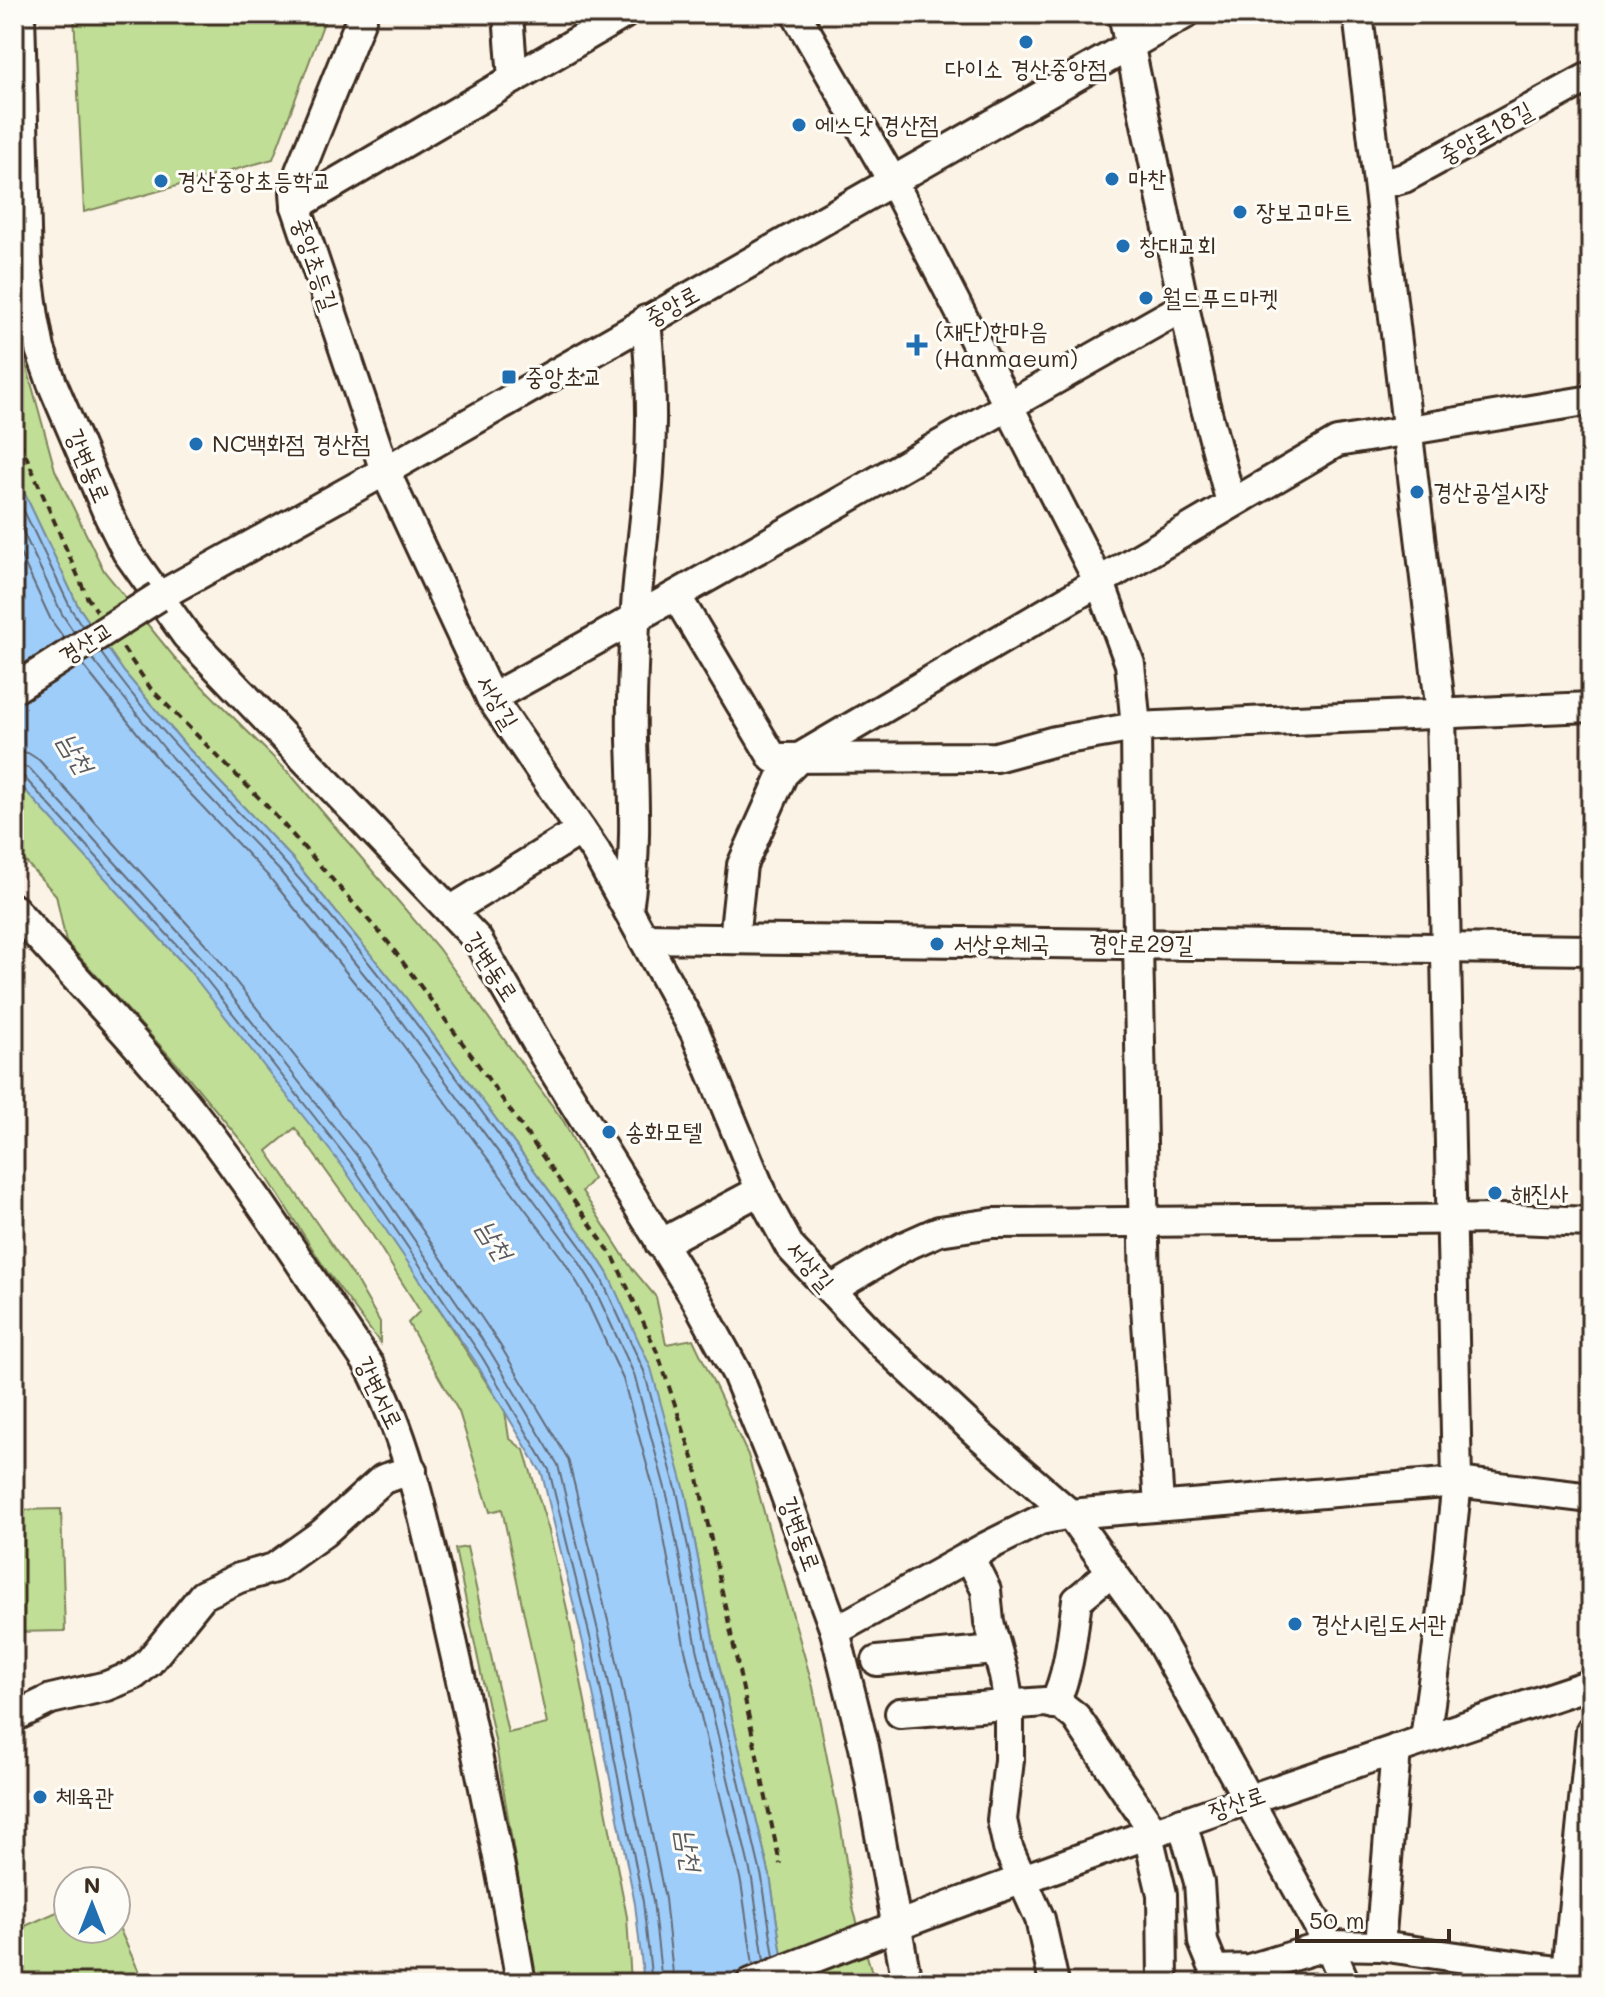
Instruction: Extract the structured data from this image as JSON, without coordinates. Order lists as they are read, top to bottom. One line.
{"streets":{"street":["중앙로18길","중앙초등길","중앙로","강변동로","경산교","서상길","경안로29길","강변서로","장산로"]},"crossings":[["중앙초등길","중앙로"],["중앙초등길","서상길"],["중앙로","강변동로"],["중앙로","경산교"],["중앙로","서상길"],["강변동로","경산교"],["강변동로","장산로"],["서상길","경안로29길"],["서상길","장산로"]],"water":["남천"],"places":{"other":["다이소 경산중앙점","에스닷 경산점","마찬","경산중앙초등학교","장보고마트","창대교회","월드푸드마켓","NC백화점 경산점","경산공설시장","서상우체국","송화모텔","해진사","경산시립도서관","체육관"],"health":["(재단)한마음 (Hanmaeum)"],"transit":["중앙초교"]},"scale_bar":"50 m","north":"top"}
